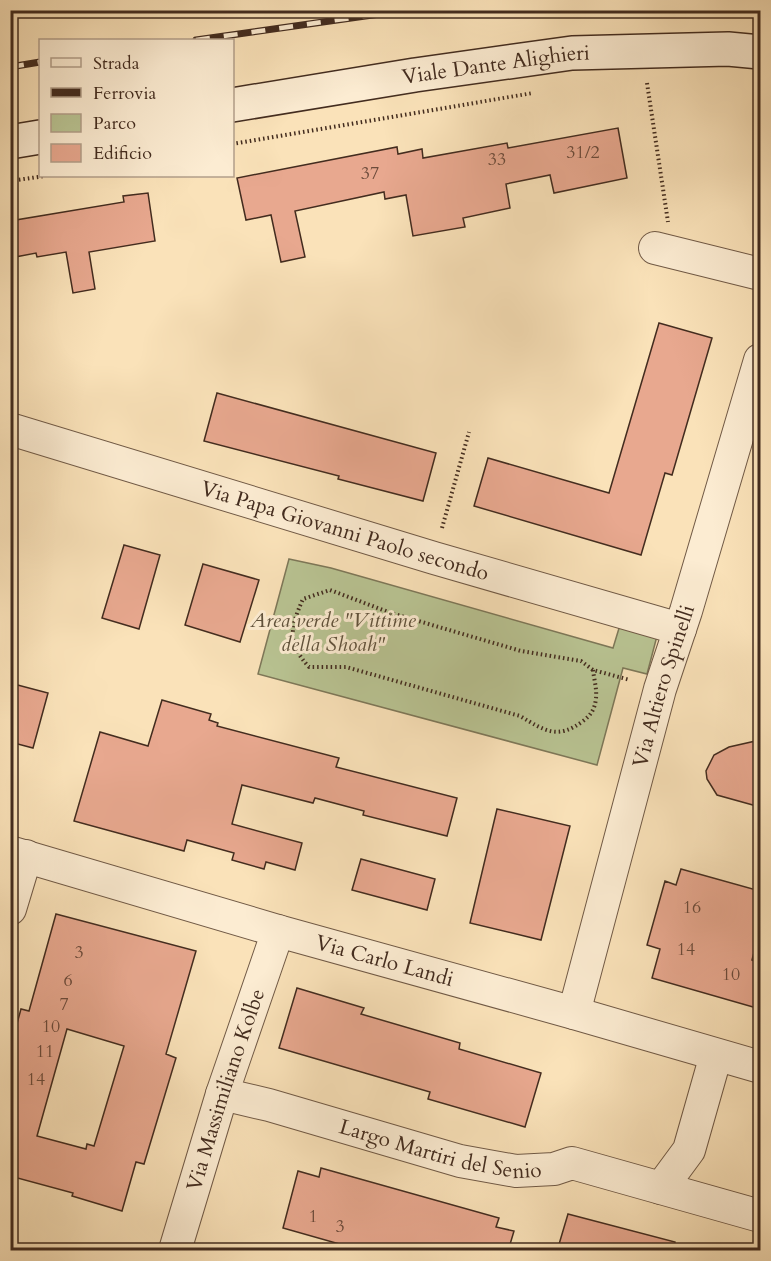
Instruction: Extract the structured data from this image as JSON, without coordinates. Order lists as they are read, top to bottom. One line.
{"streets":{"street":["Viale Dante Alighieri","Via Papa Giovanni Paolo secondo","Via Altiero Spinelli","Via Carlo Landi","Via Massimiliano Kolbe","Largo Martiri del Senio"]},"crossings":[["Via Papa Giovanni Paolo secondo","Via Altiero Spinelli"],["Via Altiero Spinelli","Via Carlo Landi"],["Via Carlo Landi","Via Massimiliano Kolbe"],["Via Massimiliano Kolbe","Largo Martiri del Senio"]],"parks":["Area verde \"Vittime della Shoah\""],"house_numbers":["31/2","33","37","16","14","3","10","6","7","10","11","14","1","3"],"legend":["Strada","Ferrovia","Parco","Edificio"]}
